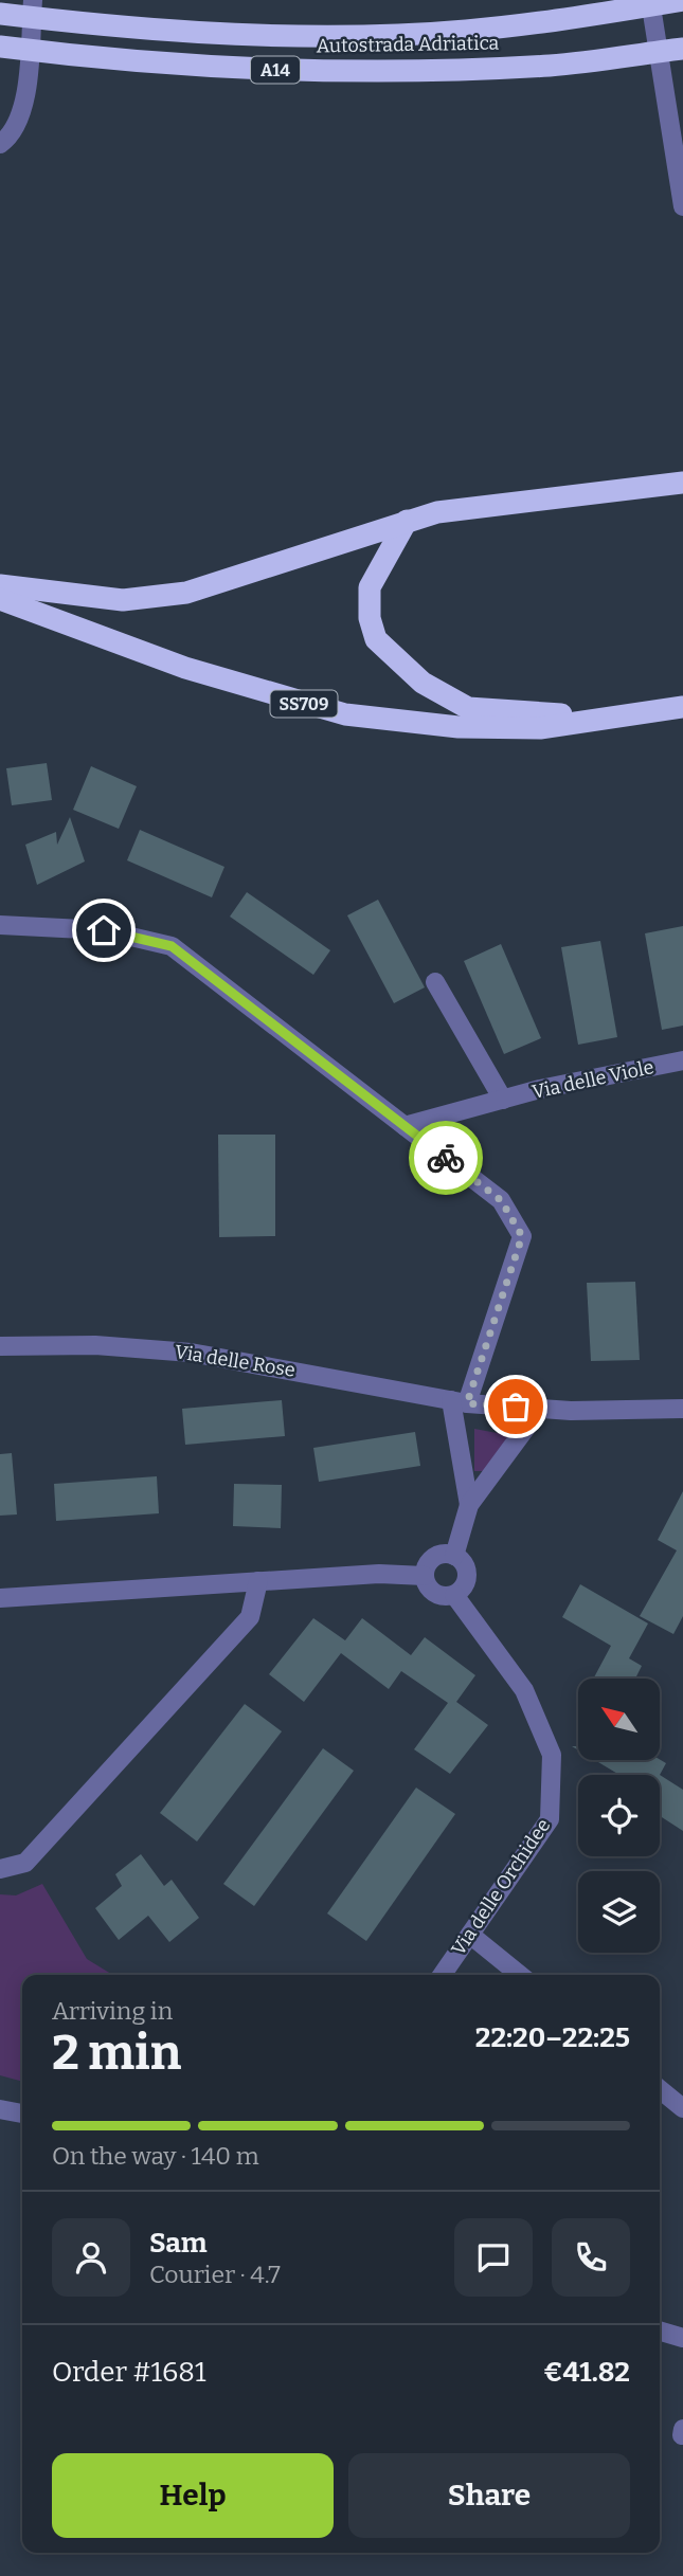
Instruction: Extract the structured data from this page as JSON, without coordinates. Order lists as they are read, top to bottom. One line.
{"streets":{"highway":["Autostrada Adriatica","A14","SS709"],"street":["Via delle Viole","Via delle Rose","Via delle Orchidee"]},"north":"top left","page":{"heading":["2 min","Arriving in","22:20–22:25"],"panel":["Sam","Courier · 4.7","Order #1681","€41.82"],"bar":"On the way · 140 m","buttons":["Help","Share"]}}
